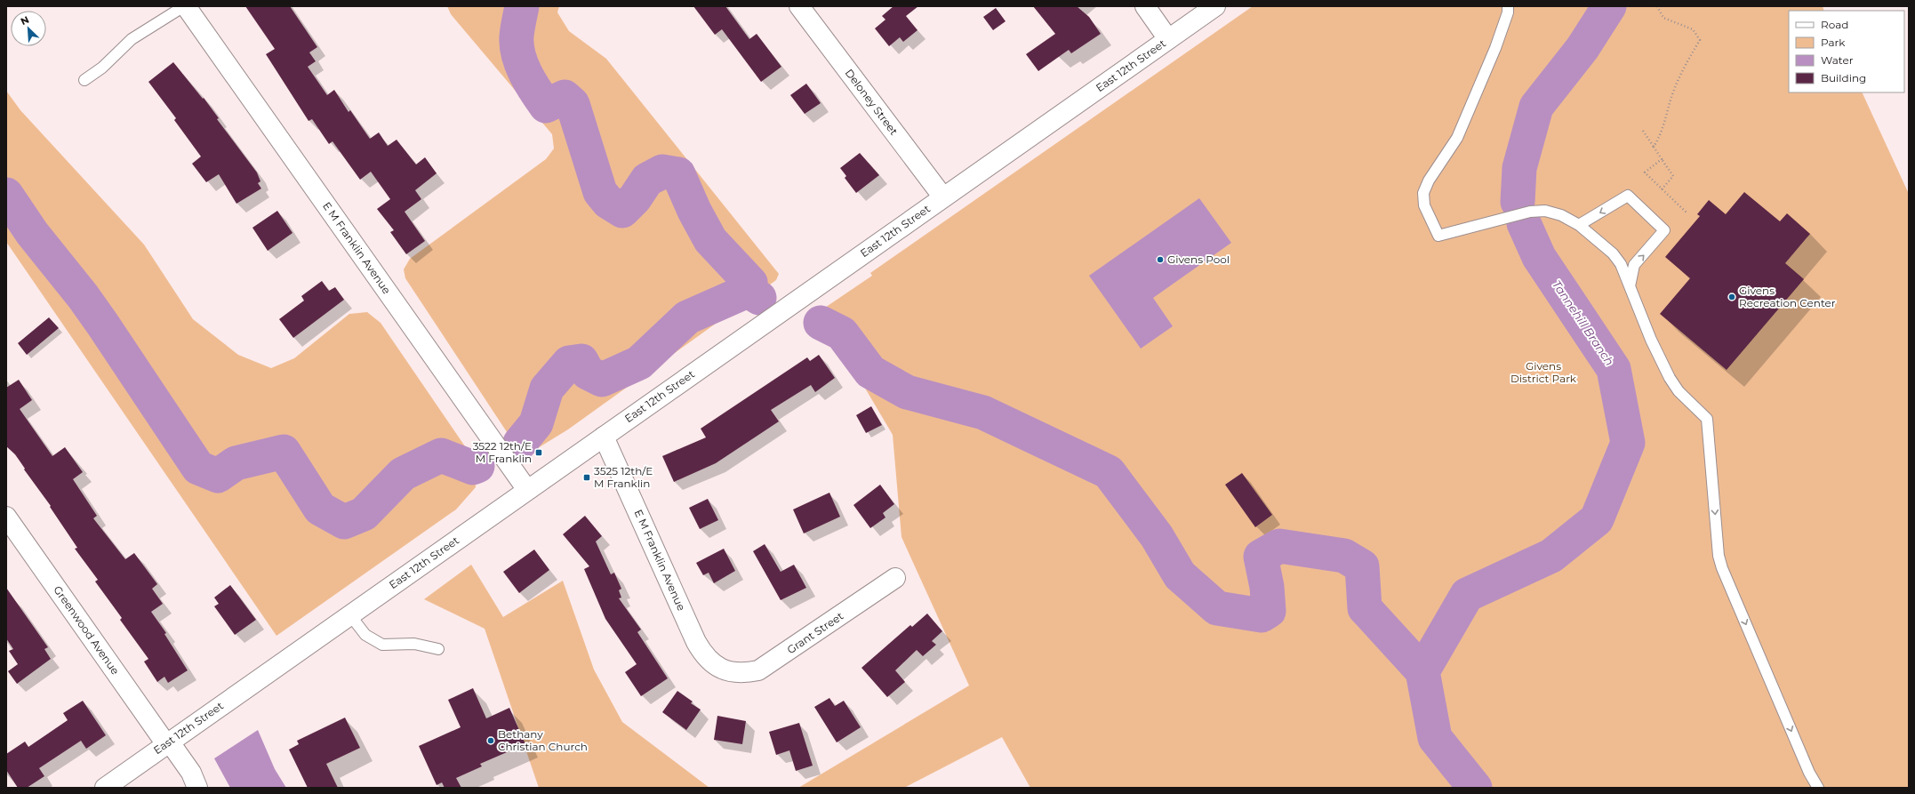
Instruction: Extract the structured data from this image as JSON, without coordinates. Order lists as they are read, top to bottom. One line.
{"streets":{"street":["East 12th Street","Deloney Street","E M Franklin Avenue","Greenwood Avenue","Grant Street"]},"crossings":[["East 12th Street","Deloney Street"],["East 12th Street","E M Franklin Avenue"],["East 12th Street","Greenwood Avenue"],["E M Franklin Avenue","Grant Street"]],"water":["Tannehill Branch"],"parks":["Givens District Park"],"places":{"other":["Givens Pool","Givens Recreation Center","Bethany Christian Church"],"transit":["3522 12th/E M Franklin","3525 12th/E M Franklin"]},"legend":["Road","Park","Water","Building"],"north":"top left"}
